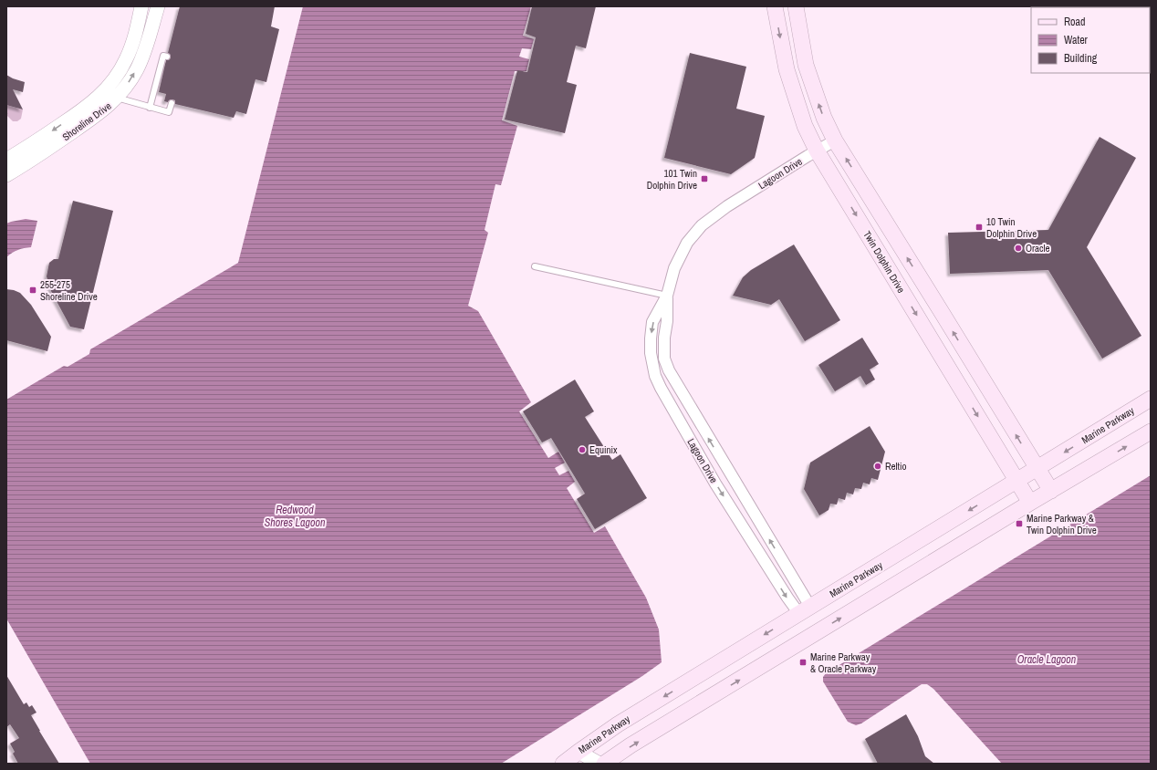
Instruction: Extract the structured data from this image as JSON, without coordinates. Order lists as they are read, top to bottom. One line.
{"streets":{"main road":["Twin Dolphin Drive","Marine Parkway"],"street":["Shoreline Drive","Lagoon Drive"]},"crossings":[["Lagoon Drive","Twin Dolphin Drive"],["Lagoon Drive","Marine Parkway"],["Twin Dolphin Drive","Marine Parkway"]],"water":["Redwood Shores Lagoon","Oracle Lagoon"],"places":{"transit":["101 Twin Dolphin Drive","10 Twin Dolphin Drive","255-275 Shoreline Drive","Marine Parkway & Twin Dolphin Drive","Marine Parkway & Oracle Parkway"],"other":["Oracle","Equinix","Reltio"]},"legend":["Road","Water","Building"]}
